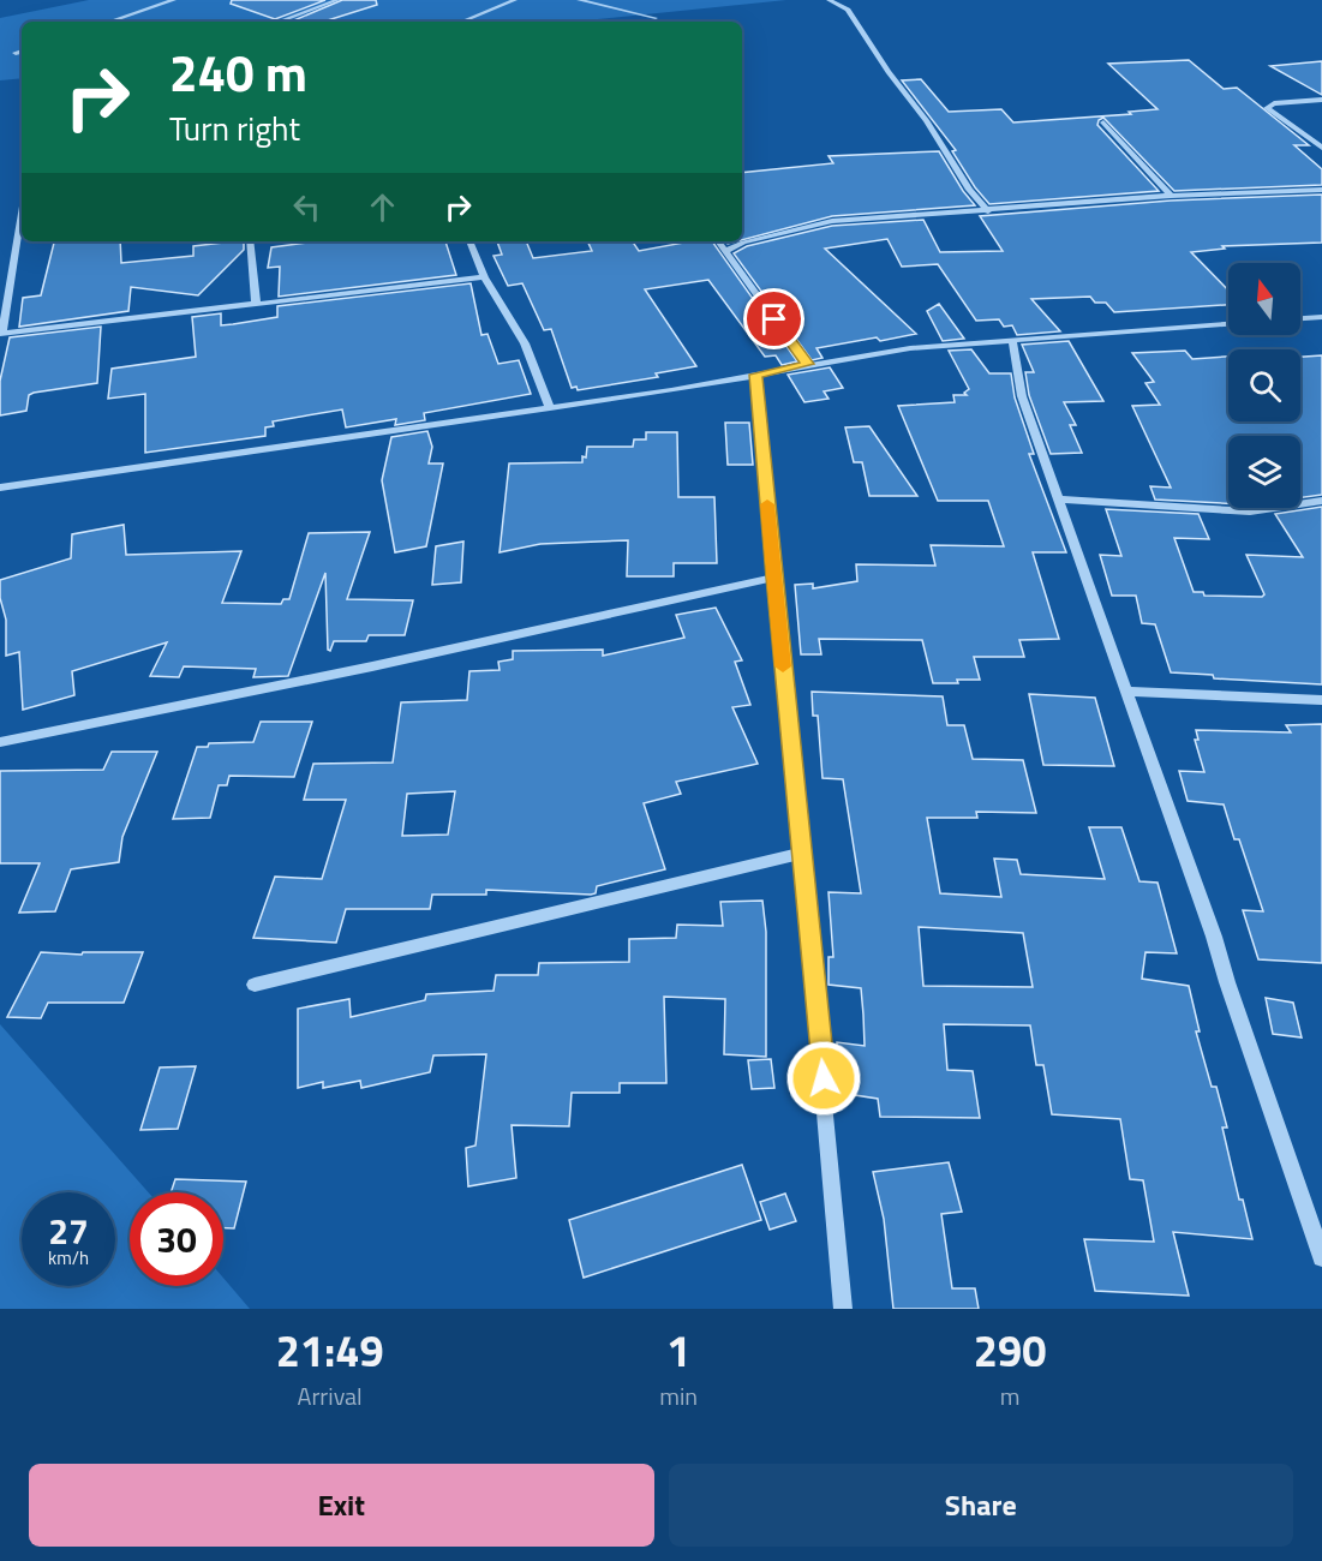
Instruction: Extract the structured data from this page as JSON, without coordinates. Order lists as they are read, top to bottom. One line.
{"north":"top","page":{"turn":["240 m","Turn right"],"speed":"27 km/h","limit":"30","eta":["21:49","Arrival","1","min","290","m"],"buttons":["Exit","Share"]}}
